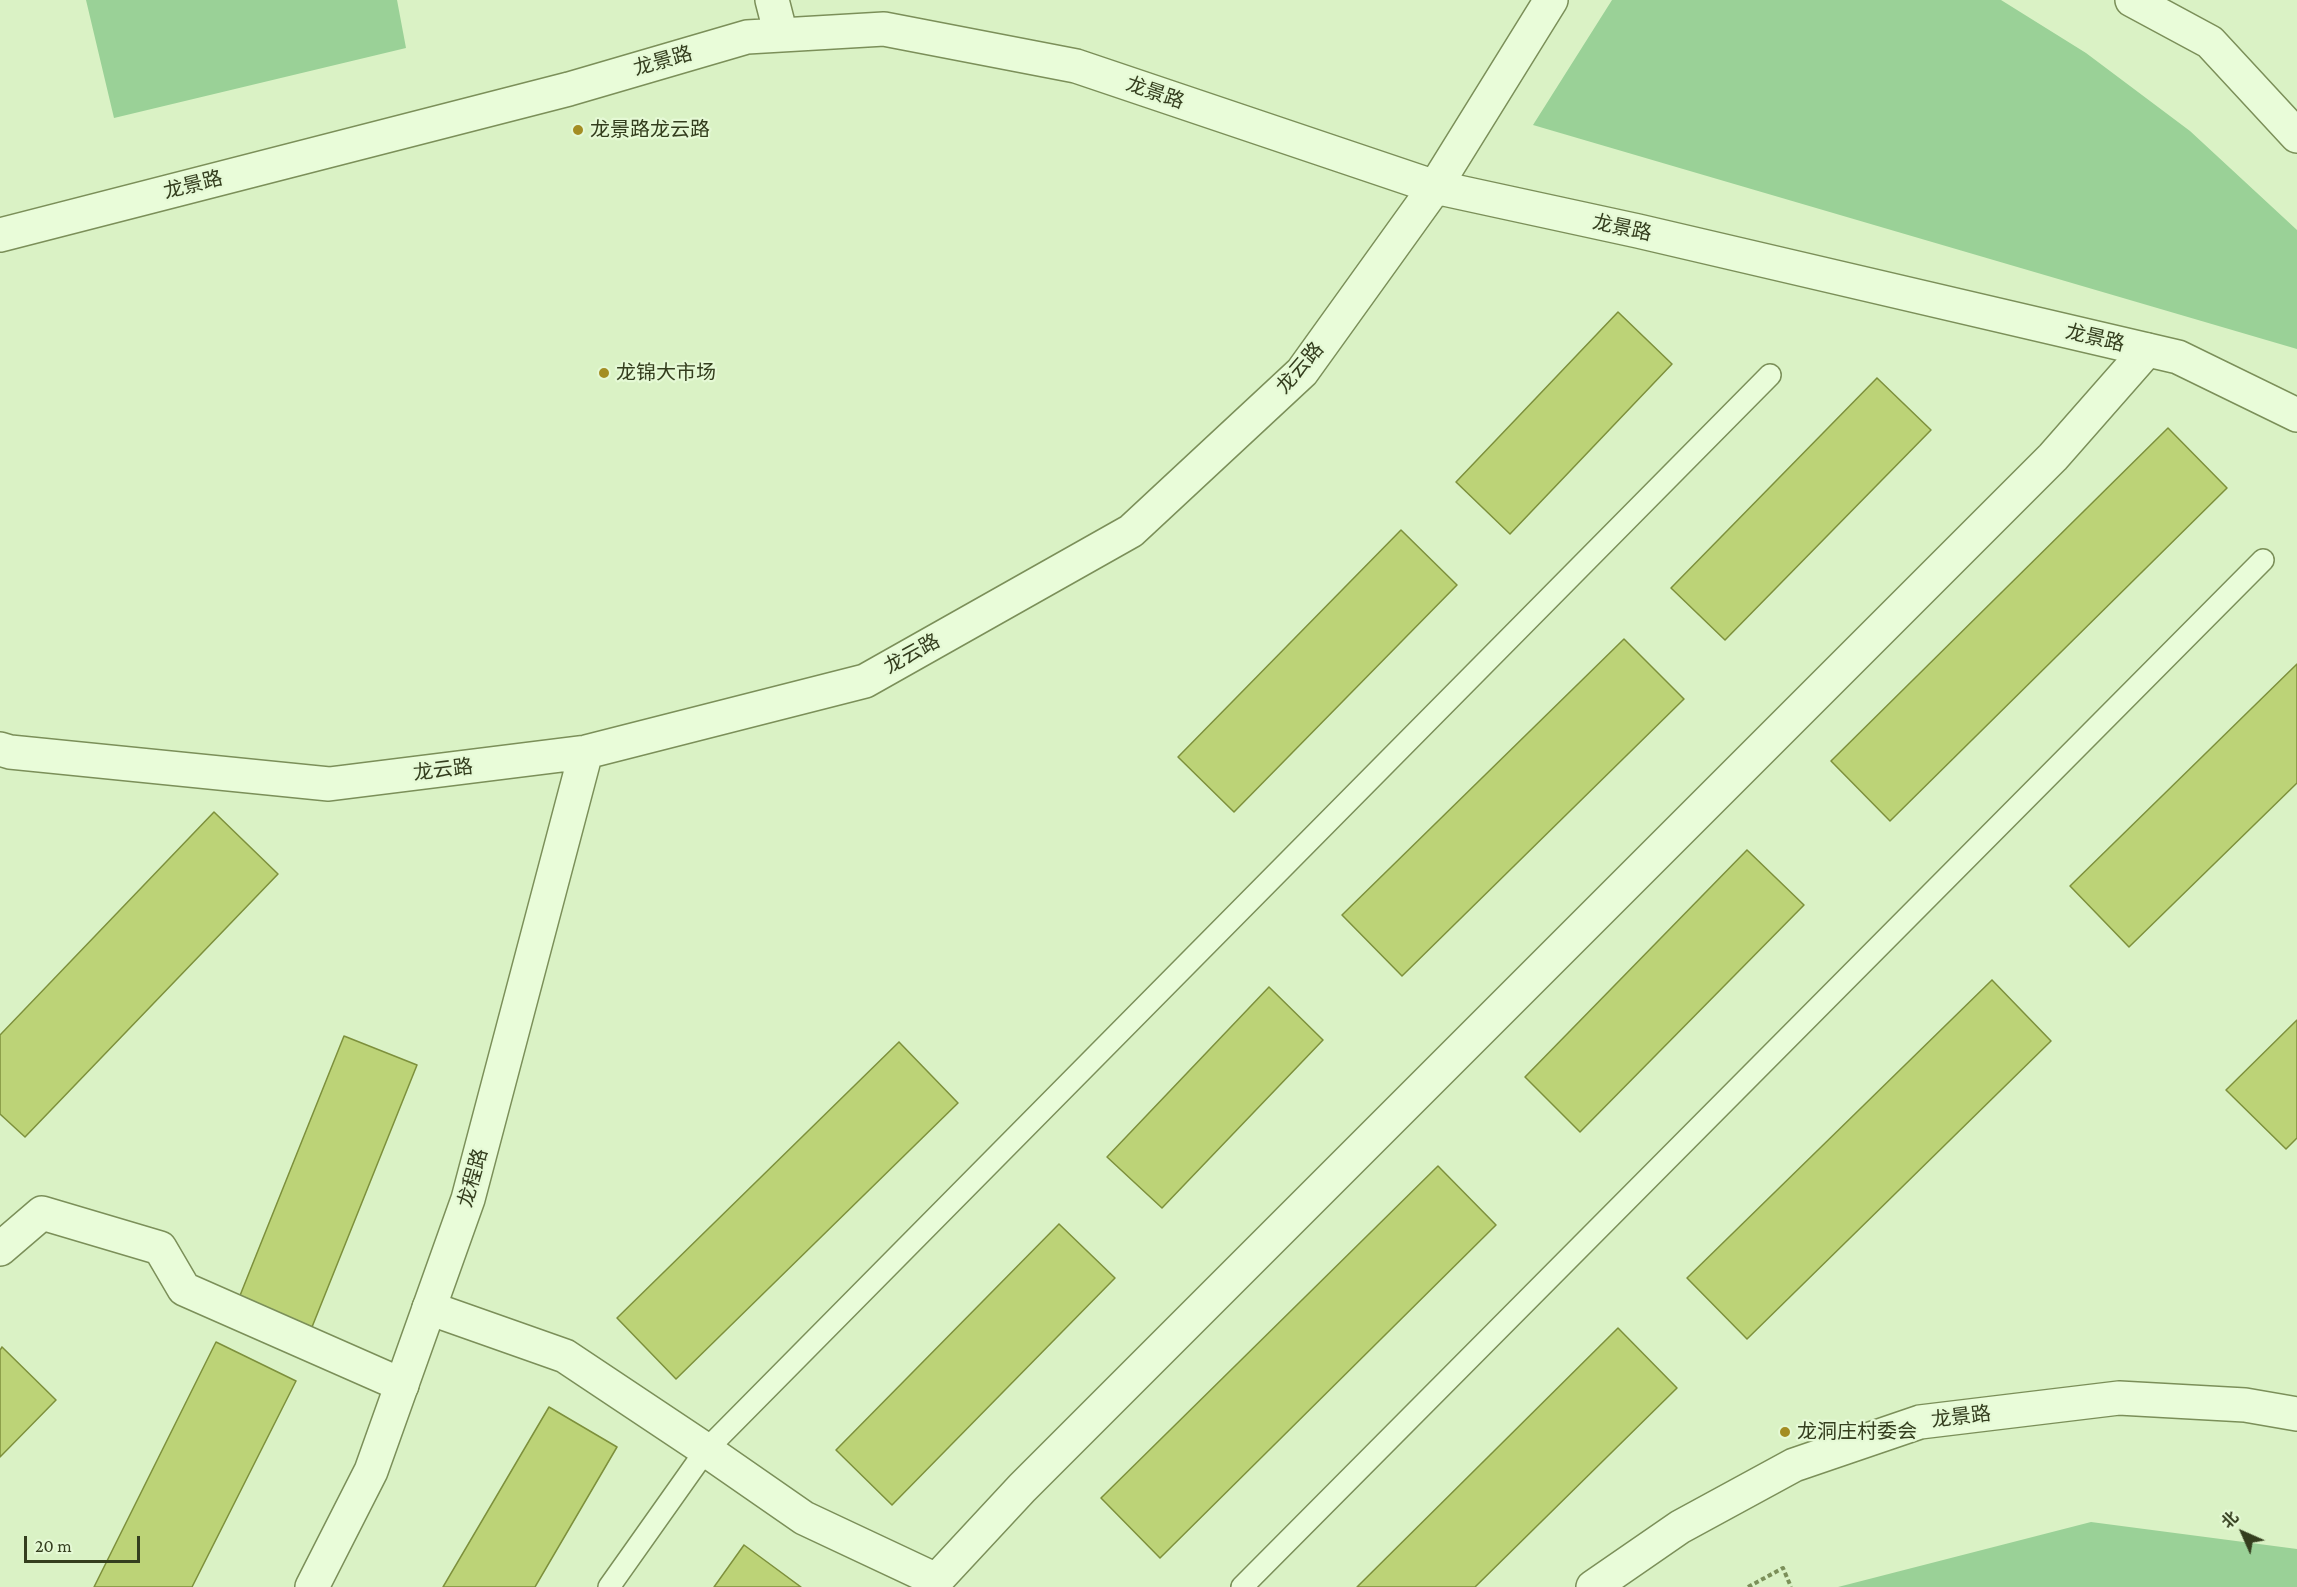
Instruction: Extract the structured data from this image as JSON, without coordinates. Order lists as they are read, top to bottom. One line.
{"streets":{"street":["龙景路","龙云路","龙程路"]},"crossings":[["龙景路","龙云路"],["龙云路","龙程路"]],"places":["龙景路龙云路","龙锦大市场","龙洞庄村委会"],"scale_bar":"20 m","north":"top left"}
